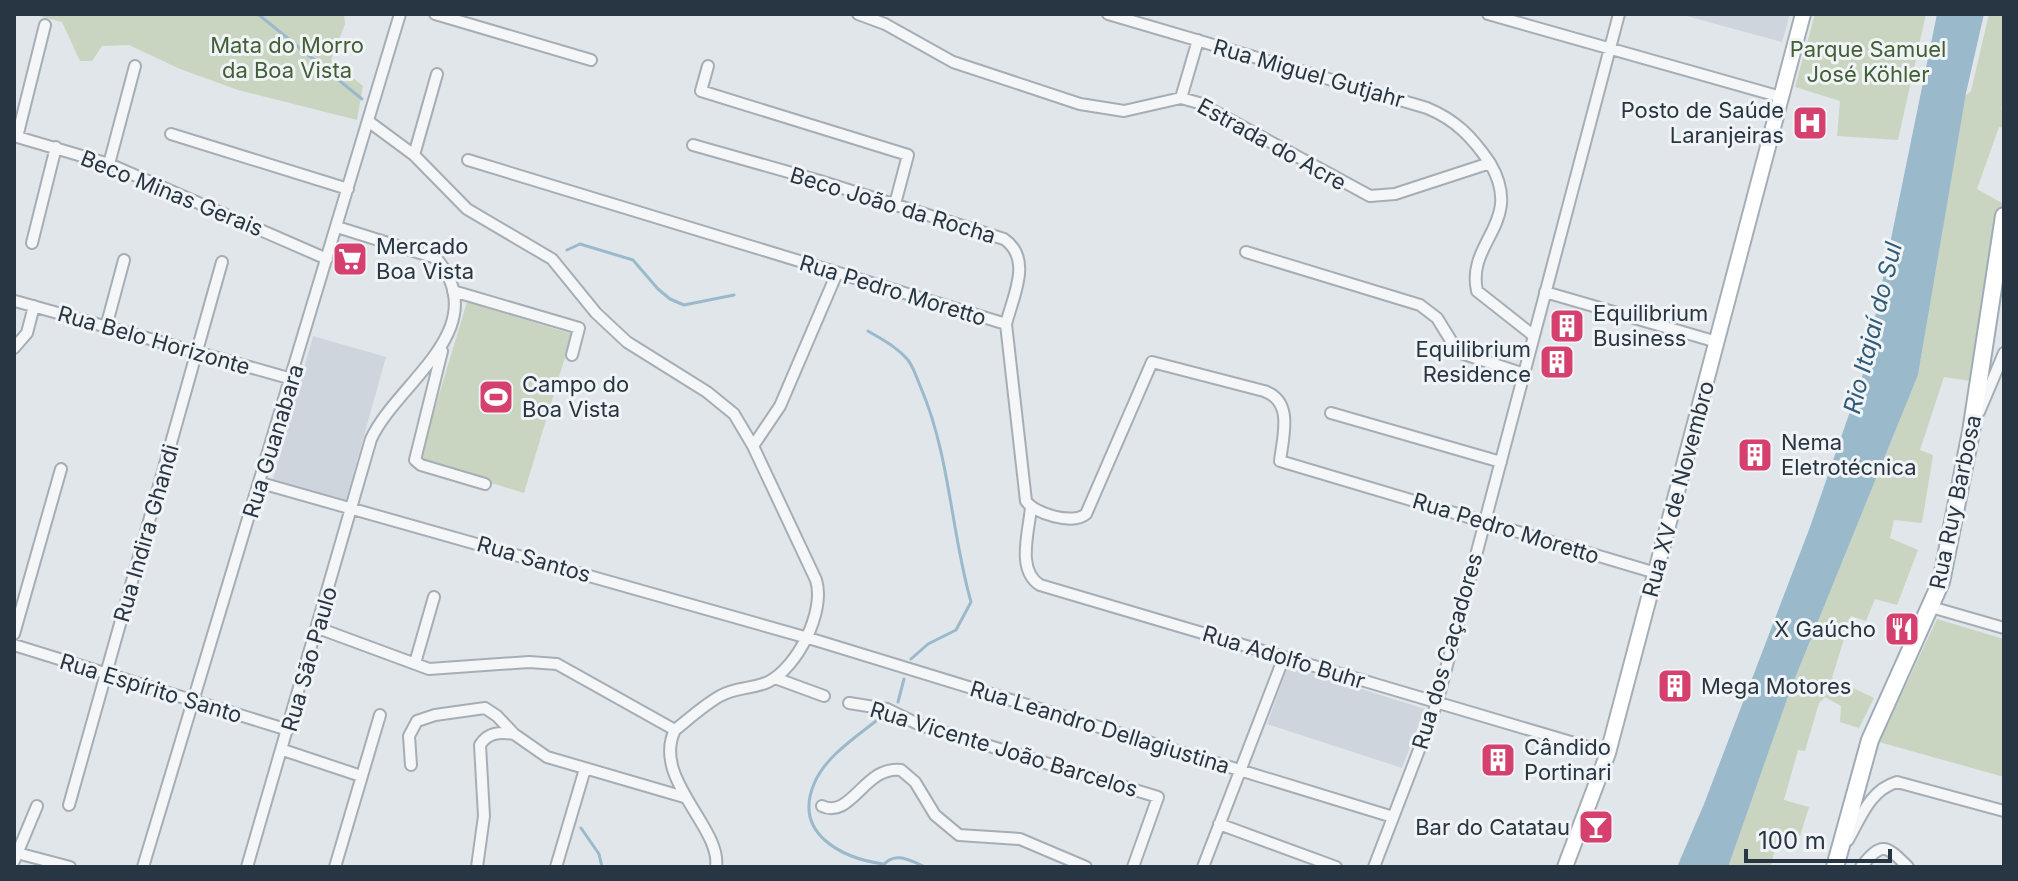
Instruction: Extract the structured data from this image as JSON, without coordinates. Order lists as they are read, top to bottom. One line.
{"streets":{"main road":["Rua XV de Novembro","Rua Ruy Barbosa"],"street":["Rua Miguel Gutjahr","Estrada do Acre","Beco Minas Gerais","Beco João da Rocha","Rua Pedro Moretto","Rua Belo Horizonte","Rua Guanabara","Rua Indira Ghandi","Rua Santos","Rua dos Caçadores","Rua Adolfo Buhr","Rua São Paulo","Rua Espírito Santo","Rua Leandro Dellagiustina","Rua Vicente João Barcelos"]},"crossings":[["Rua Miguel Gutjahr","Estrada do Acre"],["Beco Minas Gerais","Rua Guanabara"],["Beco João da Rocha","Rua Pedro Moretto"],["Rua Pedro Moretto","Rua XV de Novembro"],["Rua Pedro Moretto","Rua dos Caçadores"],["Rua Pedro Moretto","Rua Adolfo Buhr"],["Rua Belo Horizonte","Rua Guanabara"],["Rua Belo Horizonte","Rua Indira Ghandi"],["Rua Guanabara","Rua Santos"],["Rua Guanabara","Rua Espírito Santo"],["Rua XV de Novembro","Rua Adolfo Buhr"],["Rua Indira Ghandi","Rua Espírito Santo"],["Rua Santos","Rua São Paulo"],["Rua Santos","Rua Leandro Dellagiustina"],["Rua dos Caçadores","Rua Adolfo Buhr"],["Rua dos Caçadores","Rua Leandro Dellagiustina"],["Rua São Paulo","Rua Espírito Santo"]],"water":["Rio Itajaí do Sul"],"parks":["Mata do Morro da Boa Vista","Parque Samuel José Köhler"],"places":{"hospital":["Posto de Saúde Laranjeiras"],"supermarket":["Mercado Boa Vista"],"building":["Equilibrium Business","Equilibrium Residence","Nema Eletrotécnica","Mega Motores","Cândido Portinari"],"sports":["Campo do Boa Vista"],"restaurant":["X Gaúcho"],"bar":["Bar do Catatau"]},"scale_bar":"100 m"}
